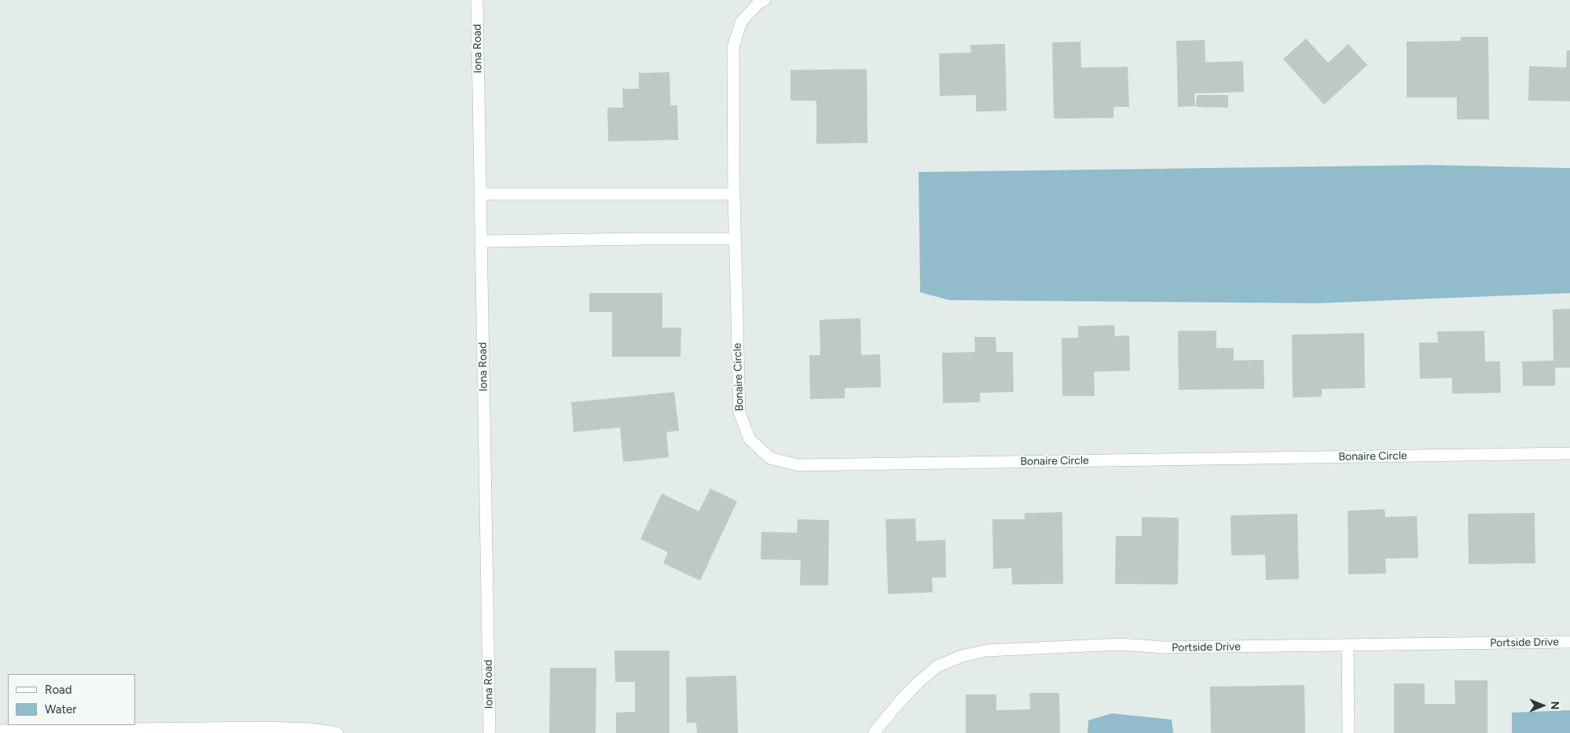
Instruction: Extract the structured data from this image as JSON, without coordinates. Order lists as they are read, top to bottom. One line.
{"streets":{"street":["Iona Road","Bonaire Circle","Portside Drive"]},"legend":["Road","Water"],"north":"right"}
